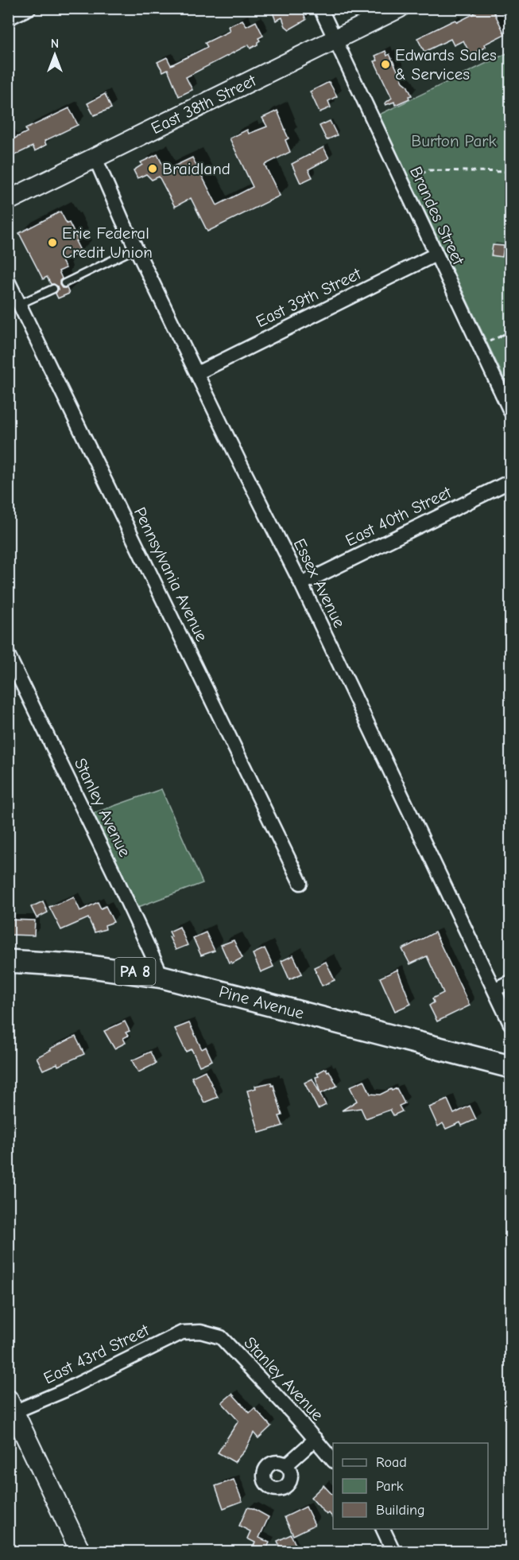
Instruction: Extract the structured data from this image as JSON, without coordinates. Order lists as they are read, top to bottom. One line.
{"streets":{"main road":["East 38th Street","PA 8","Pine Avenue"],"street":["Brandes Street","East 39th Street","East 40th Street","Pennsylvania Avenue","Essex Avenue","Stanley Avenue","East 43rd Street"]},"crossings":[["East 38th Street","Brandes Street"],["East 38th Street","Essex Avenue"],["Brandes Street","East 39th Street"],["East 39th Street","Essex Avenue"],["East 40th Street","Essex Avenue"],["Stanley Avenue","Pine Avenue"],["Stanley Avenue","East 43rd Street"]],"parks":["Burton Park"],"places":["Edwards Sales & Services","Braidland","Erie Federal Credit Union"],"legend":["Road","Park","Building"],"north":"top"}
